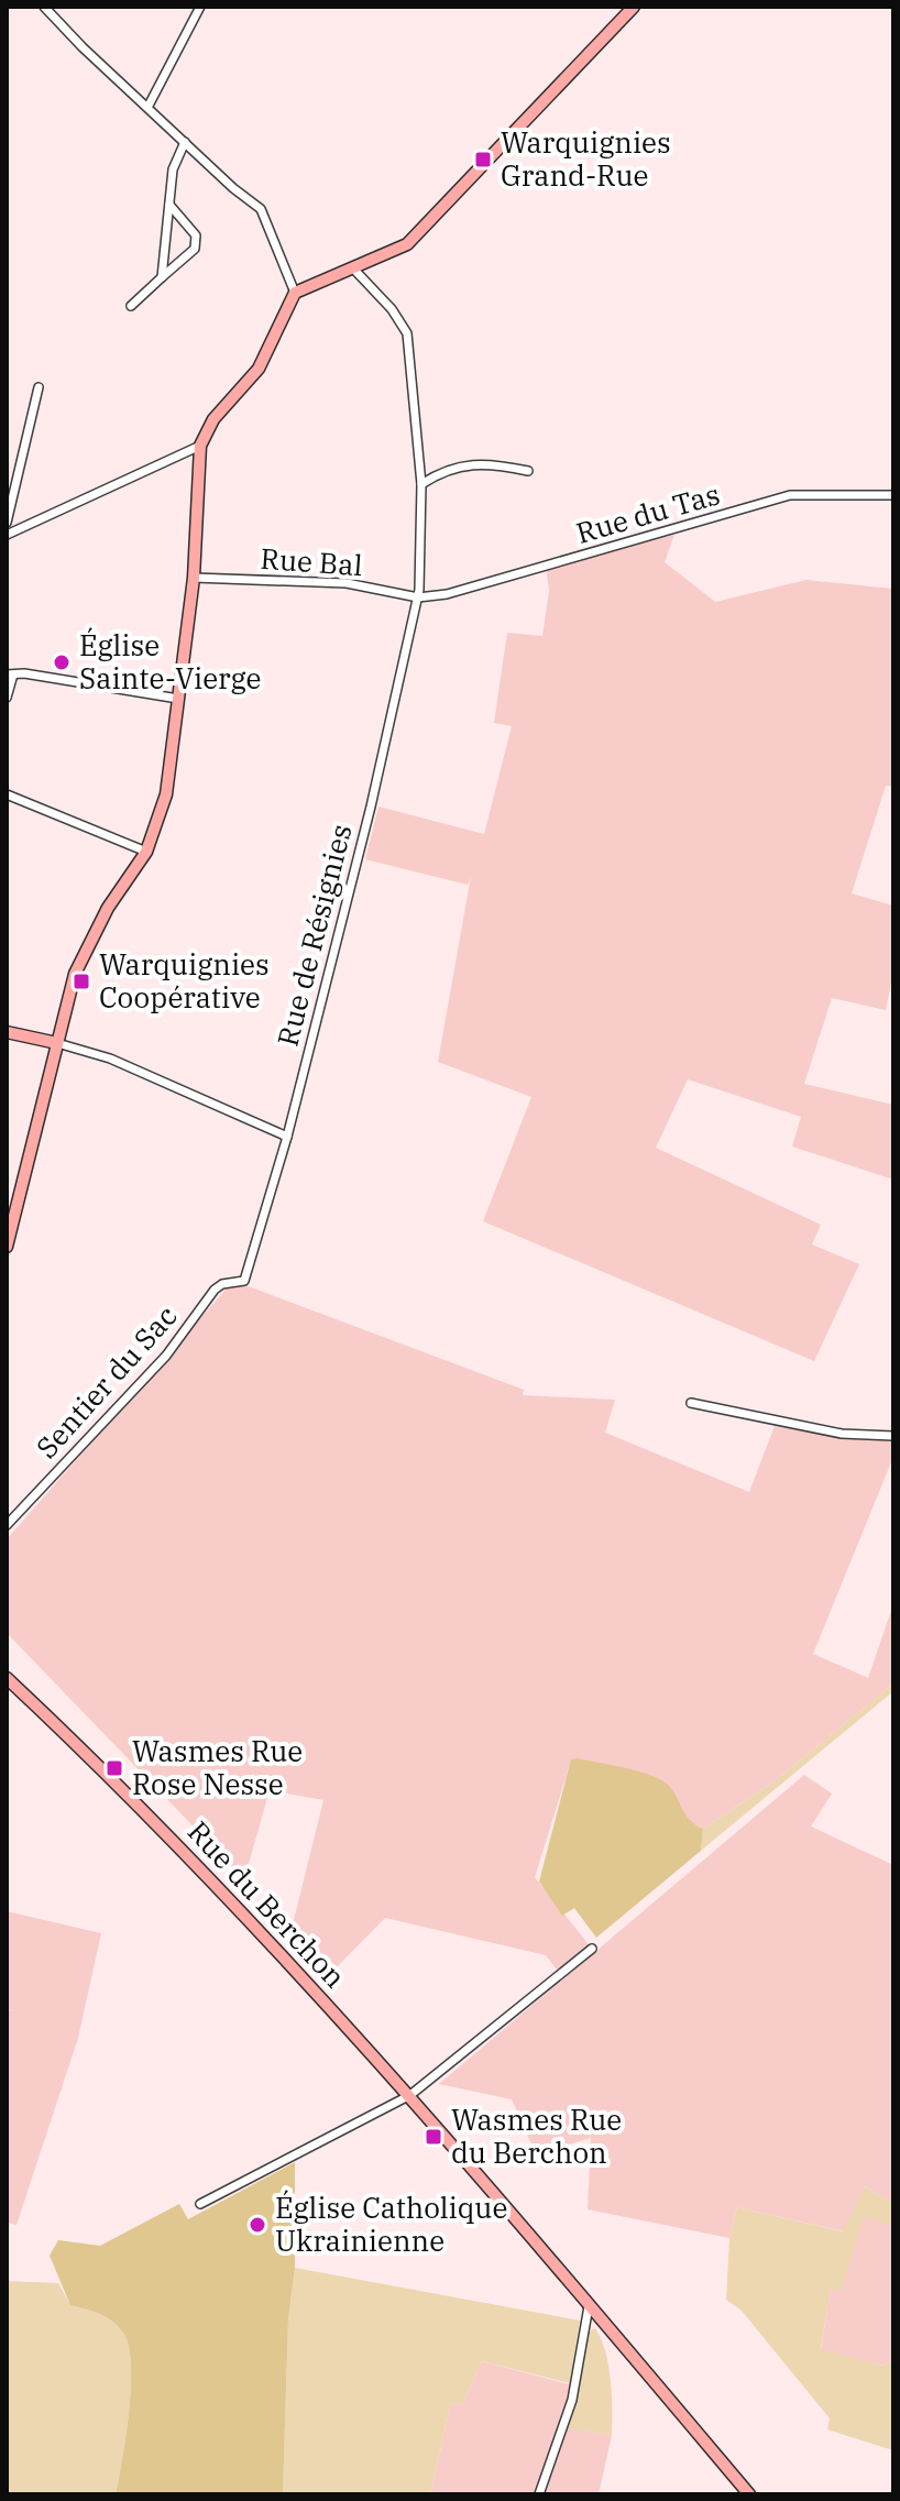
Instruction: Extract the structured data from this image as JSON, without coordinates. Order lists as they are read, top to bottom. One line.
{"streets":{"street":["Rue du Tas","Rue Bal","Rue de Résignies","Sentier du Sac","Rue du Berchon"]},"crossings":[["Rue du Tas","Rue Bal"],["Rue du Tas","Rue de Résignies"],["Rue Bal","Rue de Résignies"],["Rue de Résignies","Sentier du Sac"]],"places":{"transit":["Warquignies Grand-Rue","Warquignies Coopérative","Wasmes Rue Rose Nesse","Wasmes Rue du Berchon"],"other":["Église Sainte-Vierge","Église Catholique Ukrainienne"]}}
